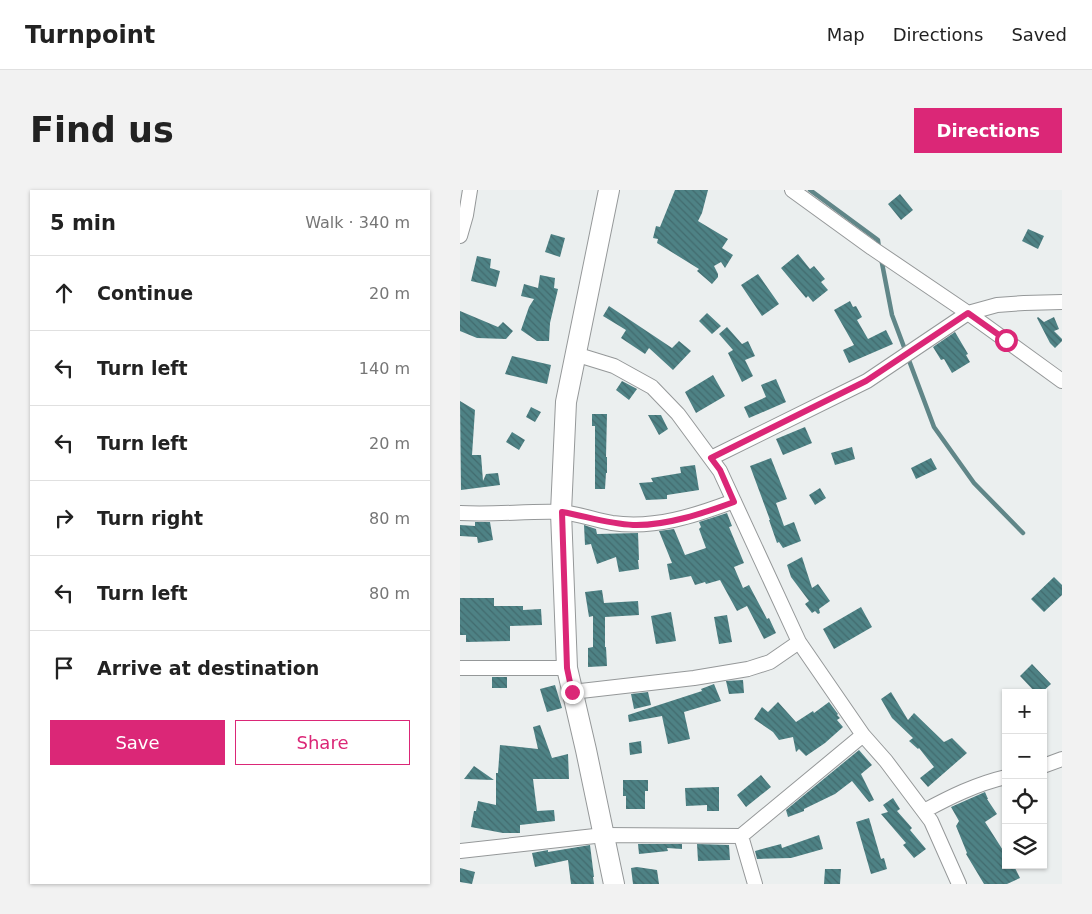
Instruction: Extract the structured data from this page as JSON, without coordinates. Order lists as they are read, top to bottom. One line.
{"page":{"header":"Turnpoint","nav":["Map","Directions","Saved"],"buttons":["Directions",["Save","Share"]],"title":"Find us","heading":["5 min","Walk · 340 m"],"list":[["Continue","20 m"],["Turn left","140 m"],["Turn left","20 m"],["Turn right","80 m"],["Turn left","80 m"],"Arrive at destination"],"map_buttons":["+","−"]}}
